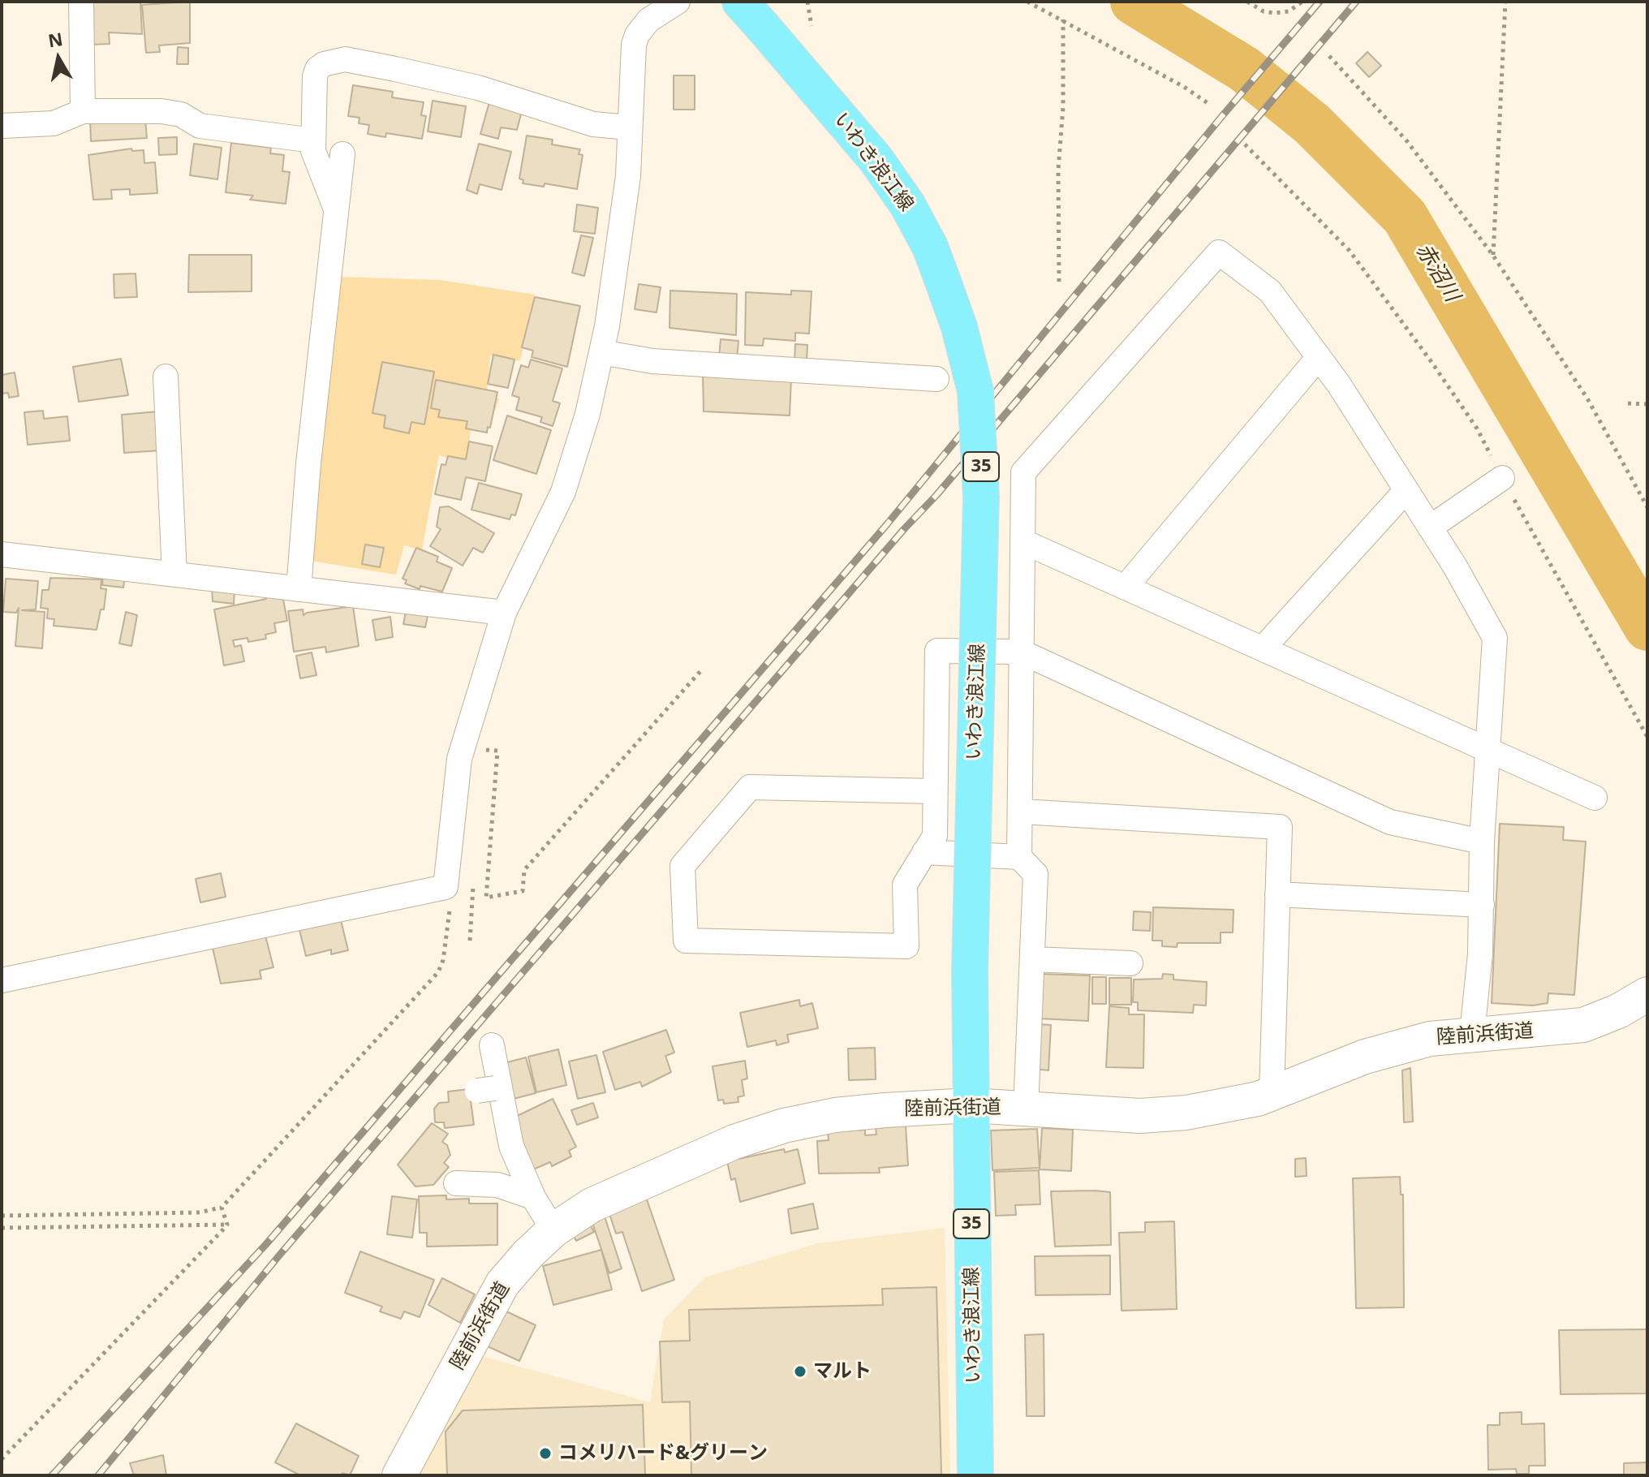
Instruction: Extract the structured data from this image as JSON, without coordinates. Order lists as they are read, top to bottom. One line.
{"streets":{"main road":["いわき浪江線","35"],"street":["陸前浜街道"]},"crossings":[["いわき浪江線","陸前浜街道"]],"water":["赤沼川"],"places":["マルト","コメリハード&グリーン"],"north":"top"}
